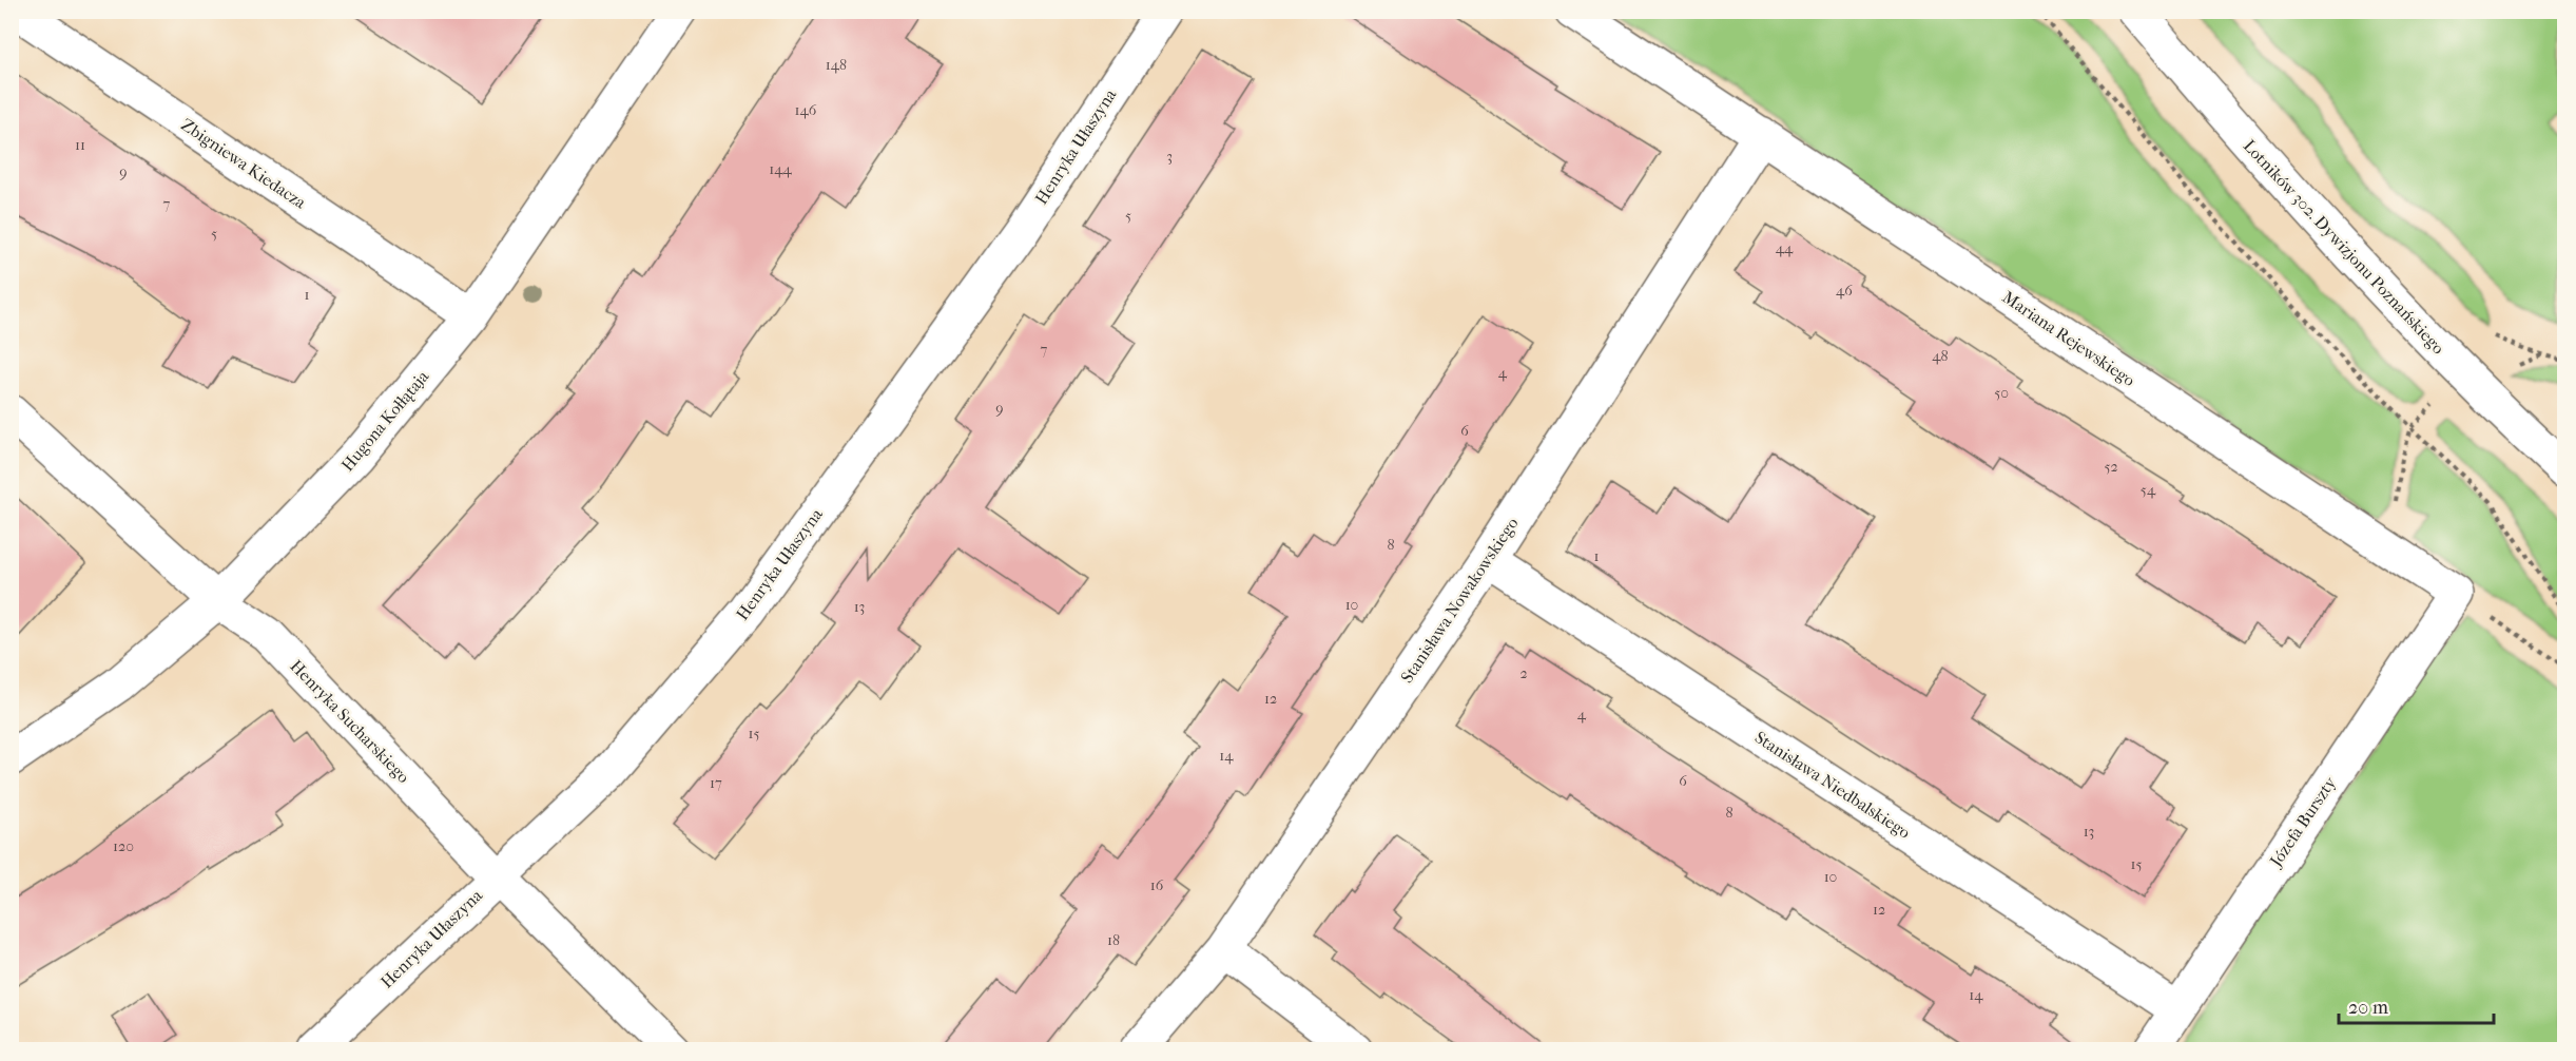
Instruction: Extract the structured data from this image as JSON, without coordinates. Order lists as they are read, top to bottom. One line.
{"streets":{"street":["Henryka Ułaszyna","Zbigniewa Kiedacza","Lotników 302. Dywizjonu Poznańskiego","Mariana Rejewskiego","Hugona Kołłątaja","Stanisława Nowakowskiego","Henryka Sucharskiego","Stanisława Niedbalskiego","Józefa Burszty"]},"crossings":[["Henryka Ułaszyna","Henryka Sucharskiego"],["Zbigniewa Kiedacza","Hugona Kołłątaja"],["Mariana Rejewskiego","Stanisława Nowakowskiego"],["Mariana Rejewskiego","Józefa Burszty"],["Hugona Kołłątaja","Henryka Sucharskiego"],["Stanisława Nowakowskiego","Stanisława Niedbalskiego"],["Stanisława Niedbalskiego","Józefa Burszty"]],"house_numbers":["148","146","11","3","144","9","7","5","5","44","46","1","7","48","4","50","9","6","52","54","8","1","10","13","2","12","4","15","14","6","17","8","13","120","15","10","16","12","18","14"],"scale_bar":"20 m"}
